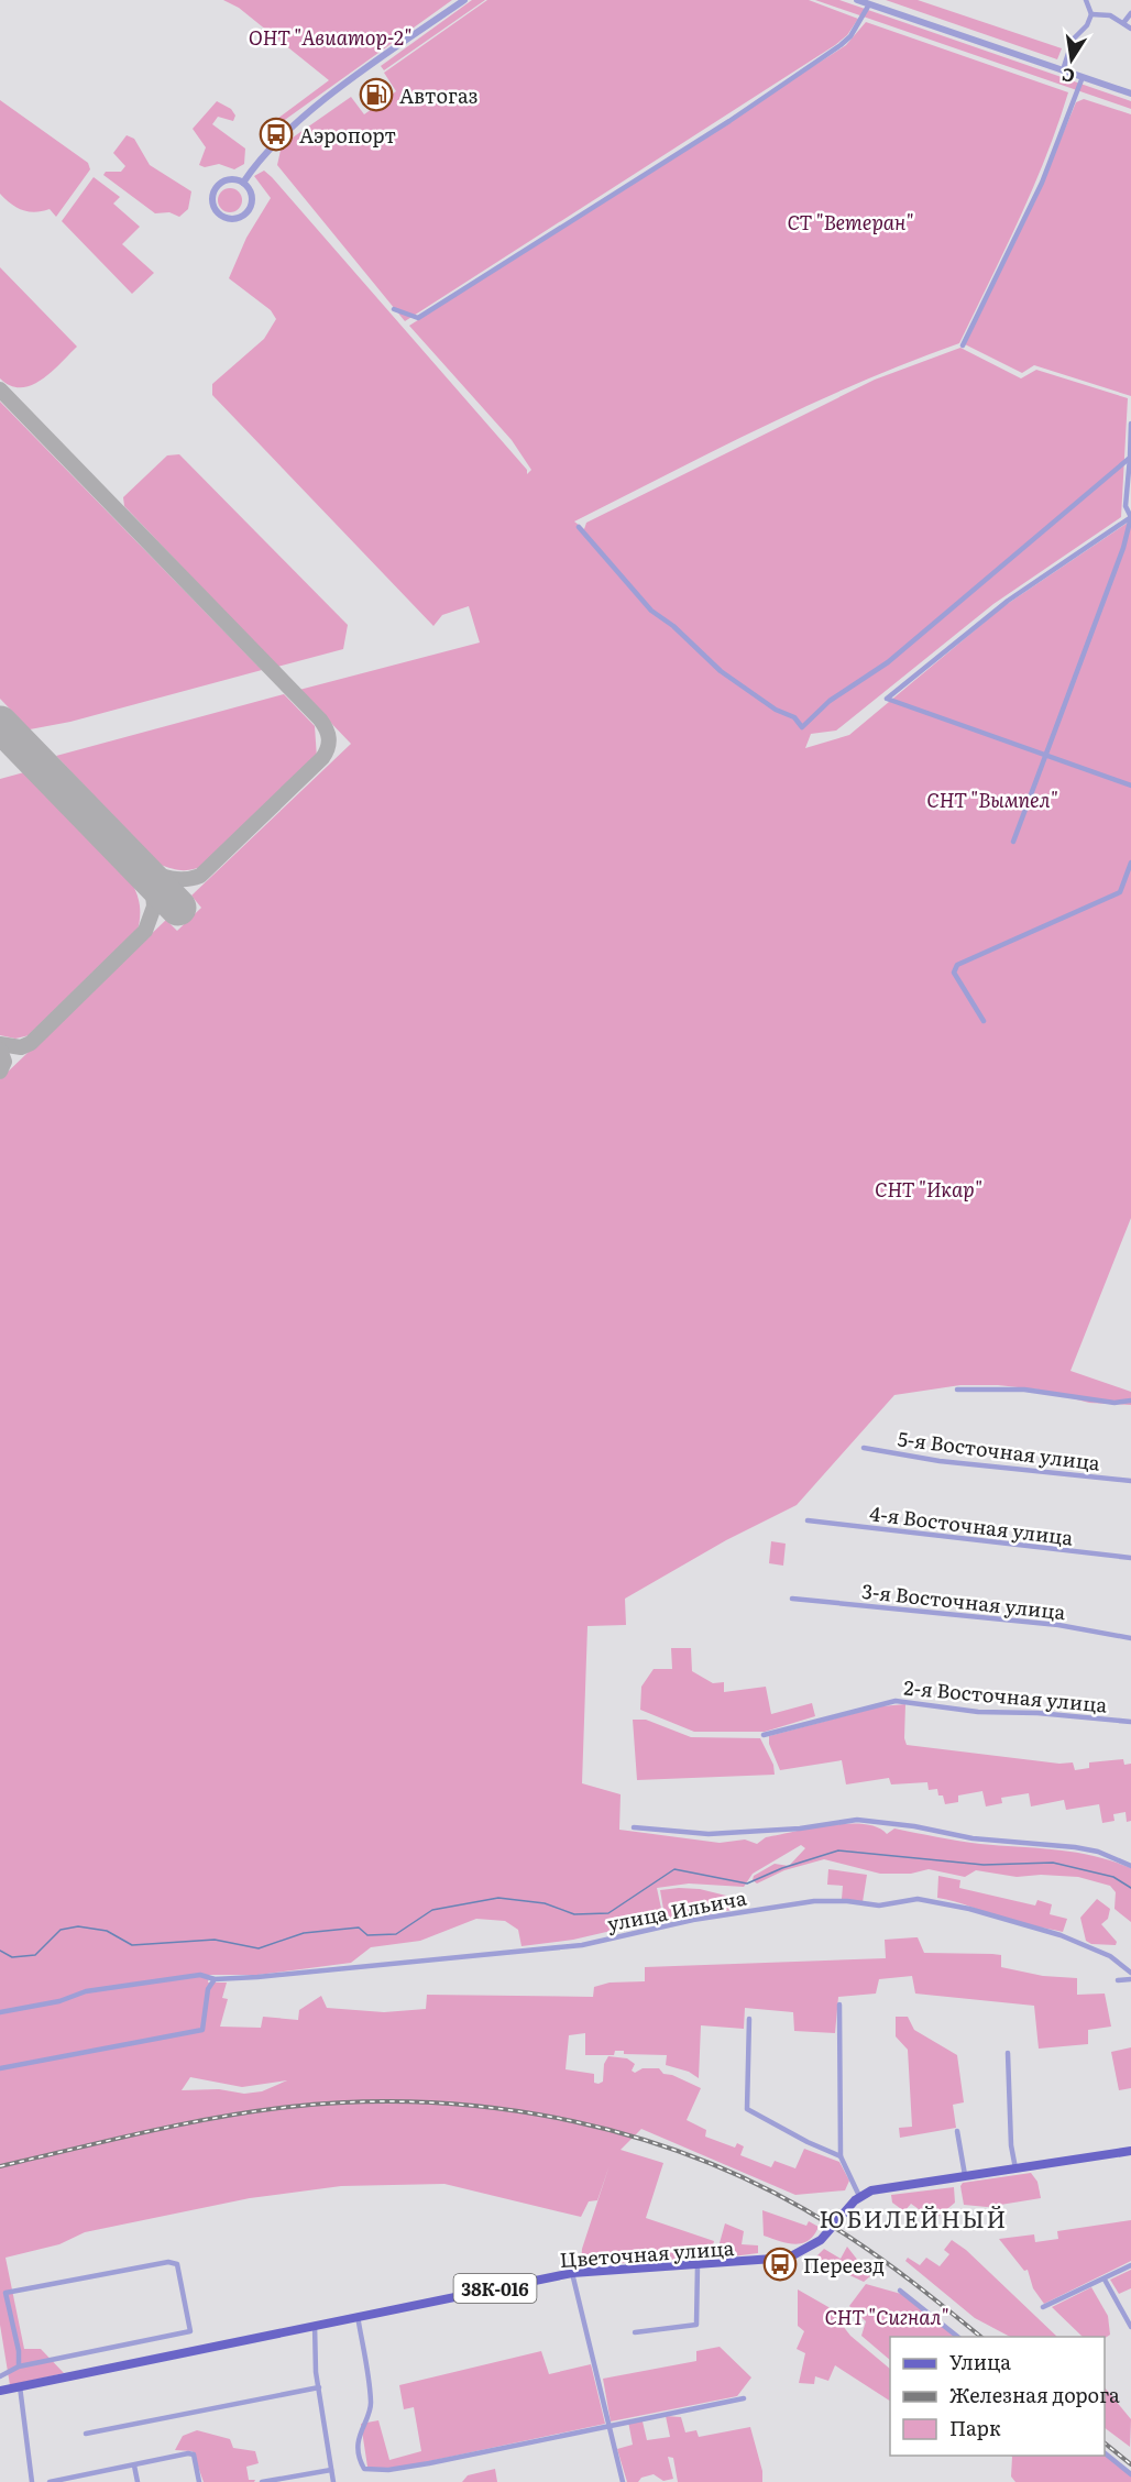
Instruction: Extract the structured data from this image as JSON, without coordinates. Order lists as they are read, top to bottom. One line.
{"streets":{"main road":["Цветочная улица","38К-016"],"street":["5-я Восточная улица","4-я Восточная улица","3-я Восточная улица","2-я Восточная улица","улица Ильича"]},"crossings":[["Цветочная улица","38К-016"]],"districts":["ЮБИЛЕЙНЫЙ"],"parks":["ОНТ \"Авиатор-2\"","СТ \"Ветеран\"","СНТ \"Вымпел\"","СНТ \"Икар\"","СНТ \"Сигнал\""],"places":{"fuel station":["Автогаз"],"bus stop":["Аэропорт","Переезд"]},"legend":["Улица","Железная дорога","Парк"],"north":"bottom"}
